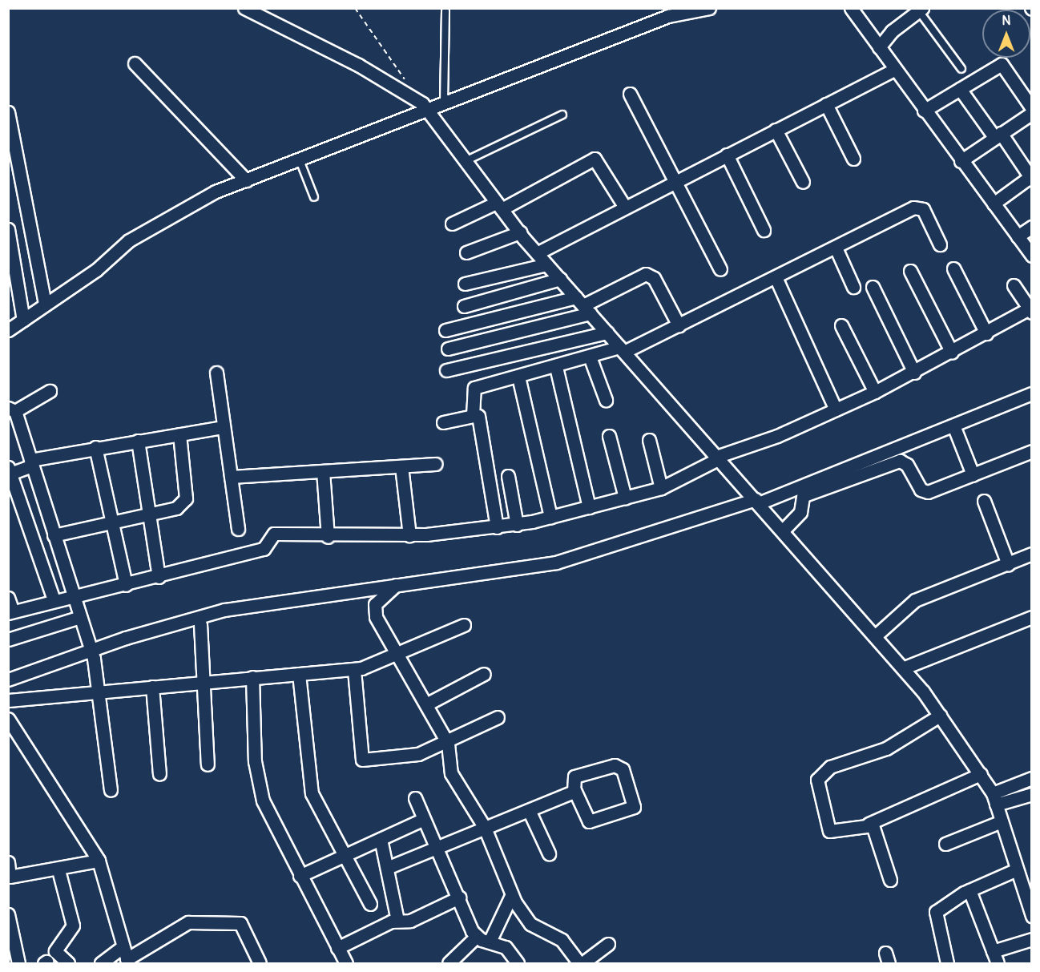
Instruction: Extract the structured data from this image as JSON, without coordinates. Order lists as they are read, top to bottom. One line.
{"north":"top"}
